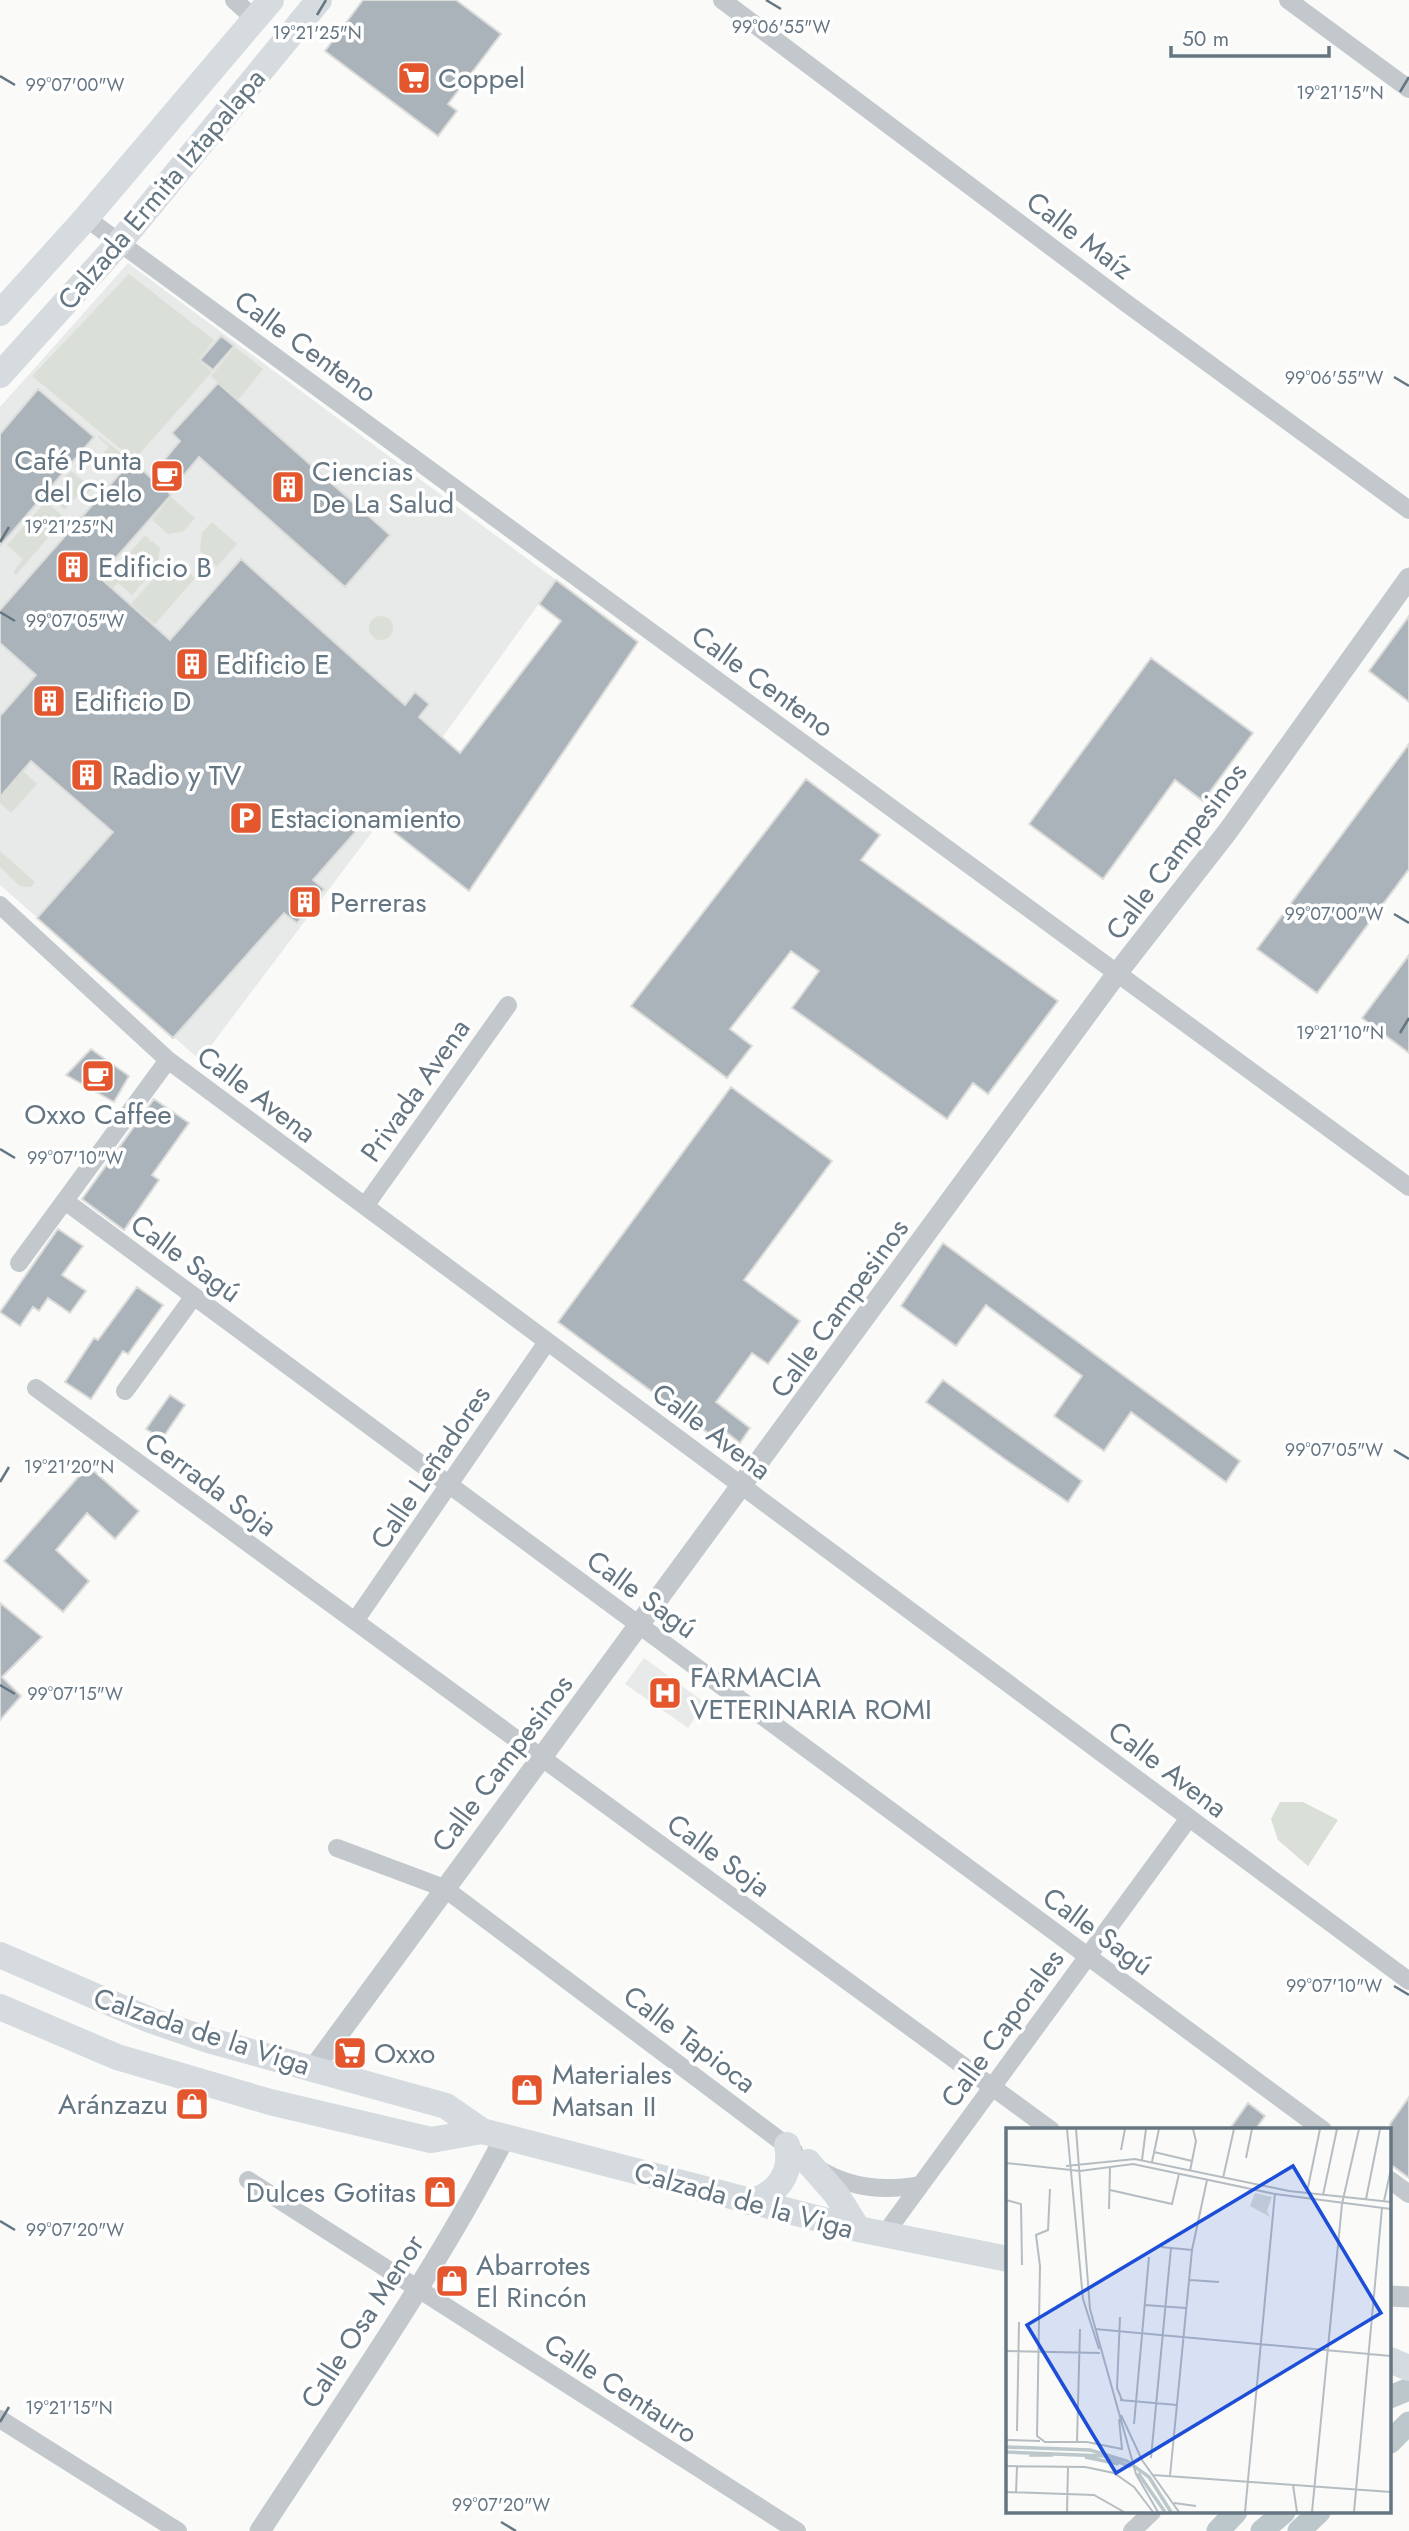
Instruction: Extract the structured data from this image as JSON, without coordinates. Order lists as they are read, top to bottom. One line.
{"streets":{"main road":["Calzada Ermita Iztapalapa","Calzada de la Viga"],"street":["Calle Maíz","Calle Centeno","Calle Campesinos","Privada Avena","Calle Avena","Calle Sagú","Calle Leñadores","Cerrada Soja","Calle Soja","Calle Caporales","Calle Tapioca","Calle Osa Menor","Calle Centauro"]},"crossings":[["Calzada Ermita Iztapalapa","Calle Centeno"],["Calle Centeno","Calle Campesinos"],["Calle Campesinos","Calle Avena"],["Calle Campesinos","Calle Sagú"],["Calle Campesinos","Calle Soja"],["Calle Campesinos","Calzada de la Viga"],["Calle Campesinos","Calle Tapioca"],["Privada Avena","Calle Avena"],["Calle Avena","Calle Leñadores"],["Calle Avena","Calle Caporales"],["Calle Sagú","Calle Leñadores"],["Calle Sagú","Calle Caporales"],["Calle Leñadores","Cerrada Soja"],["Calle Leñadores","Calle Soja"],["Cerrada Soja","Calle Soja"],["Calle Soja","Calle Caporales"],["Calle Caporales","Calzada de la Viga"],["Calle Caporales","Calle Tapioca"],["Calzada de la Viga","Calle Osa Menor"],["Calle Osa Menor","Calle Centauro"]],"places":{"supermarket":["Coppel","Oxxo"],"cafe":["Café Punta del Cielo","Oxxo Caffee"],"building":["Ciencias De La Salud","Edificio B","Edificio E","Edificio D","Radio y TV","Perreras"],"parking":["Estacionamiento"],"hospital":["FARMACIA VETERINARIA ROMI"],"shop":["Materiales Matsan II","Aránzazu","Dulces Gotitas","Abarrotes El Rincón"]},"scale_bar":"50 m","coordinates":["99°06'55\"W","19°21'25\"N","99°07'00\"W","19°21'15\"N","99°07'05\"W","19°21'10\"N","99°07'10\"W","19°21'20\"N","99°07'15\"W","99°07'20\"W"]}
